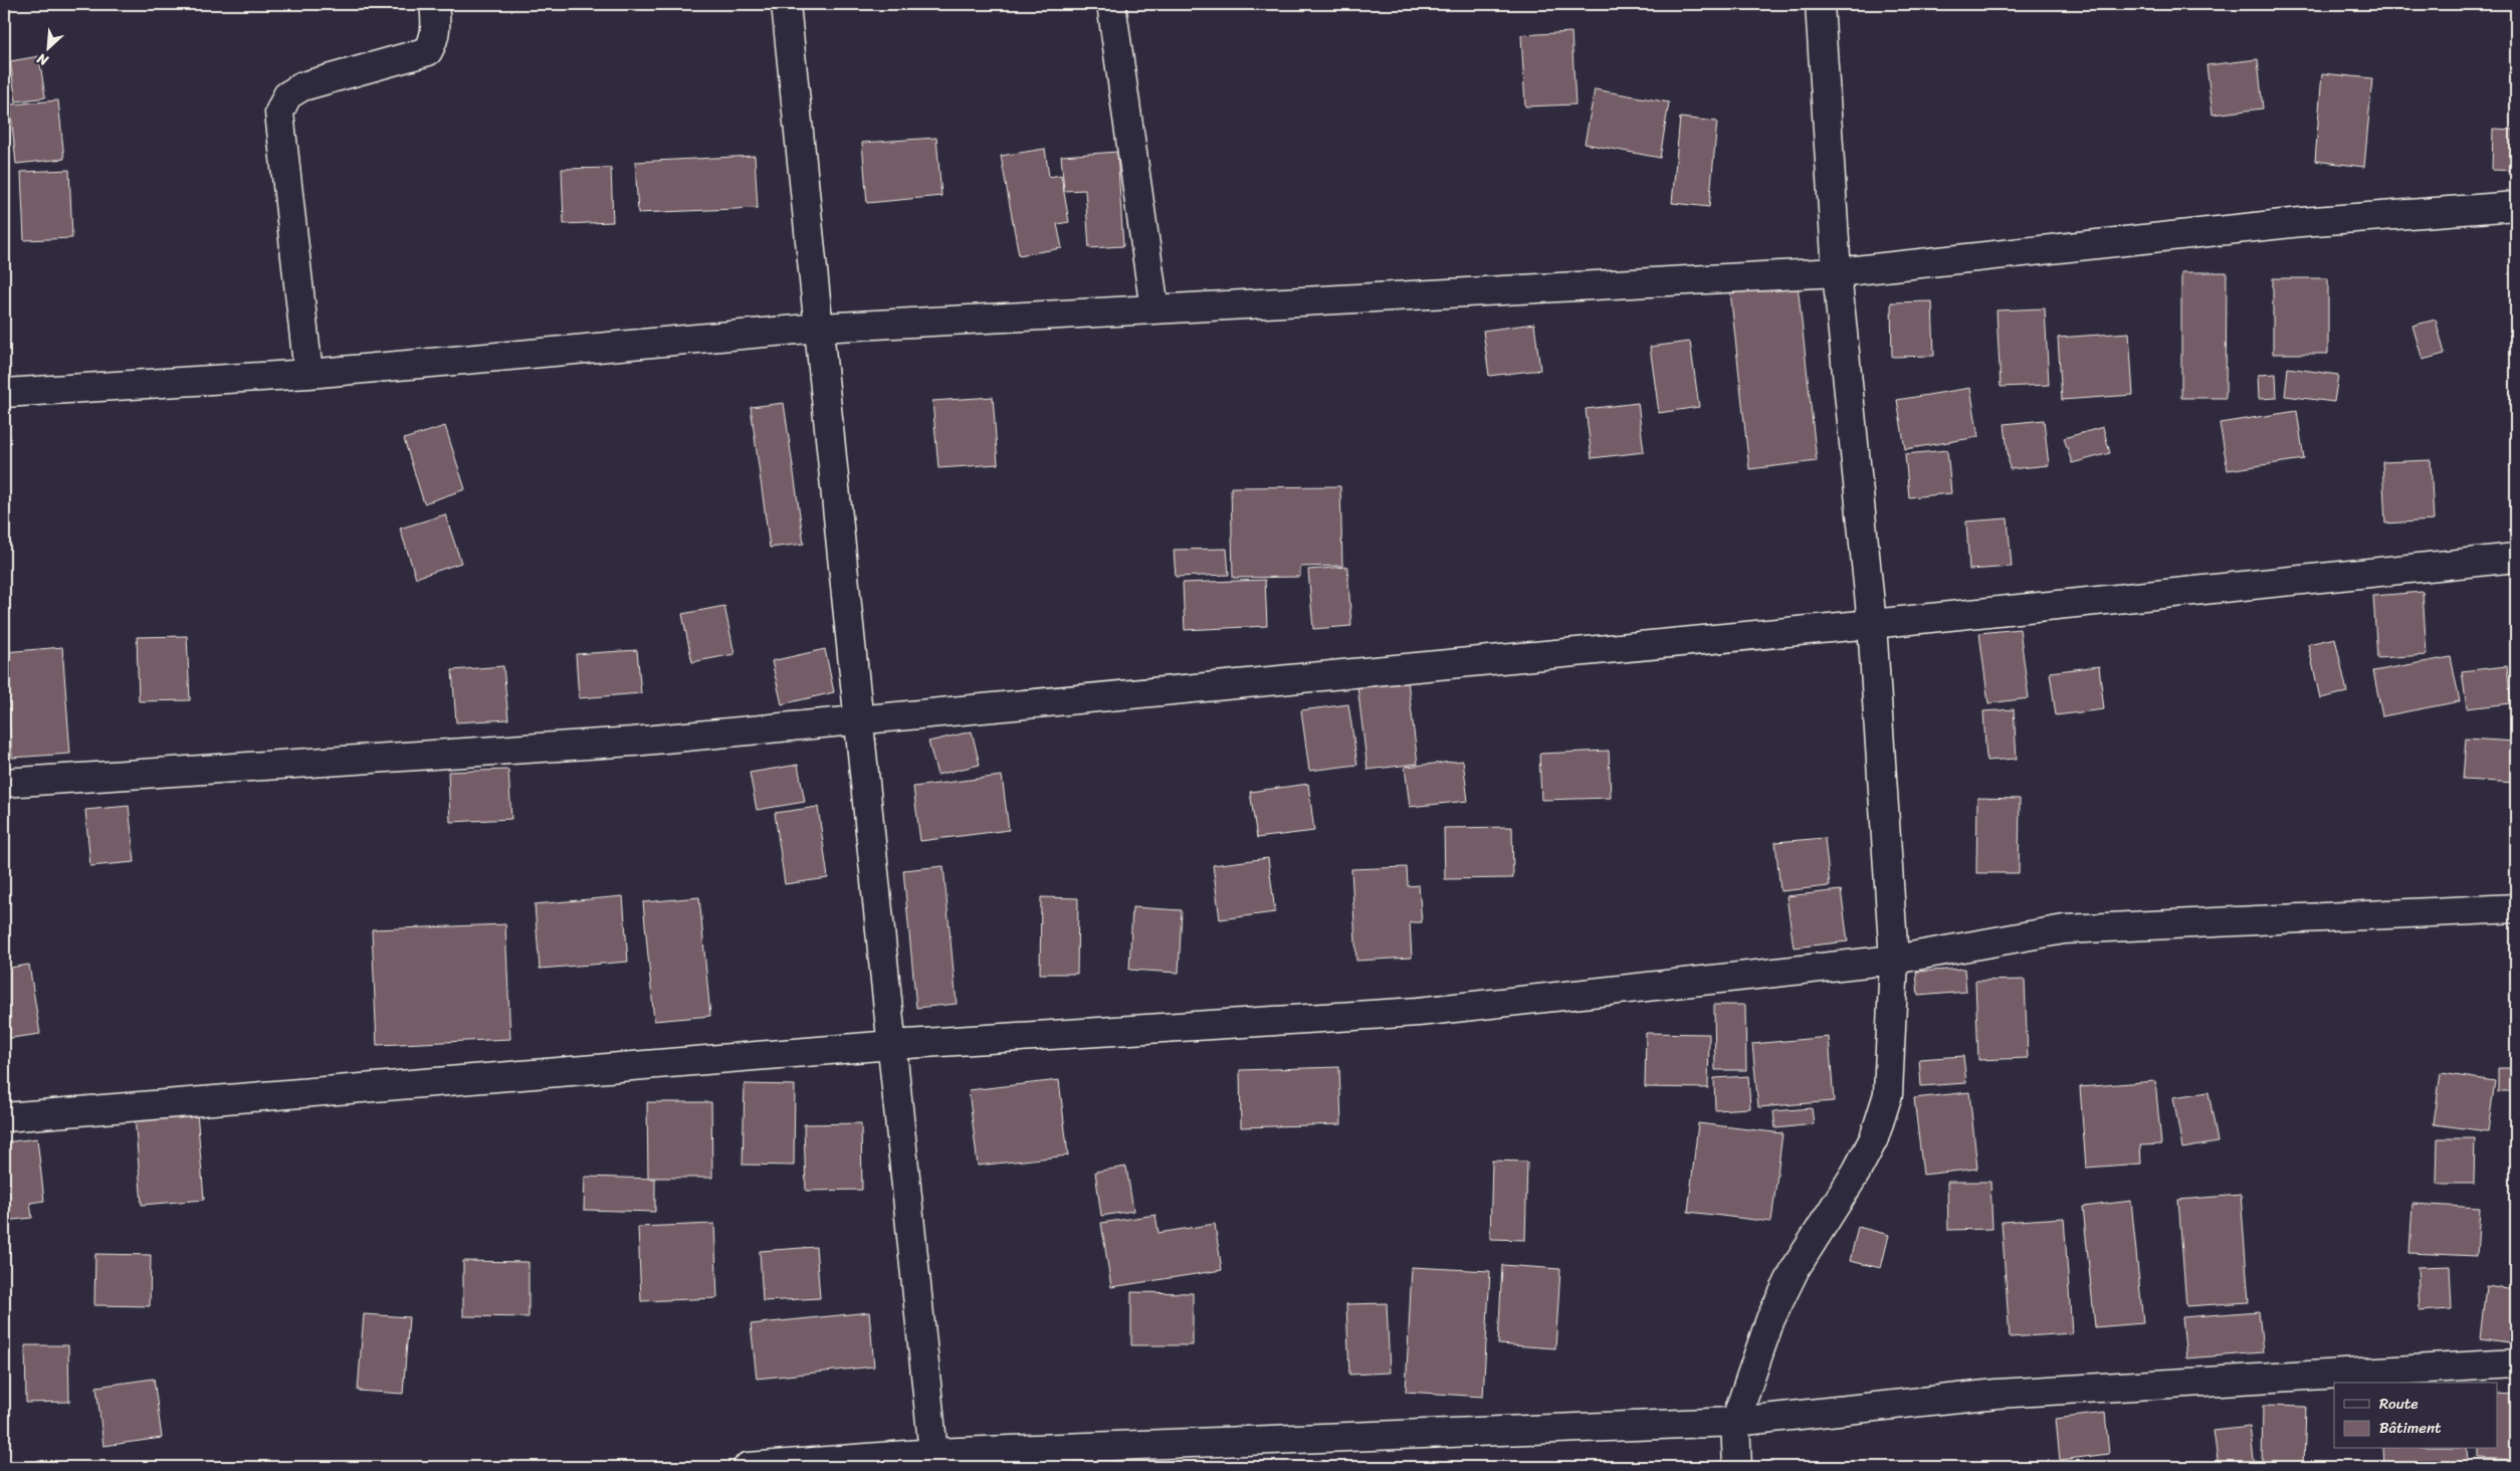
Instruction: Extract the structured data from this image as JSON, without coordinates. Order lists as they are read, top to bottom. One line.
{"legend":["Route","Bâtiment"],"north":"bottom left"}
